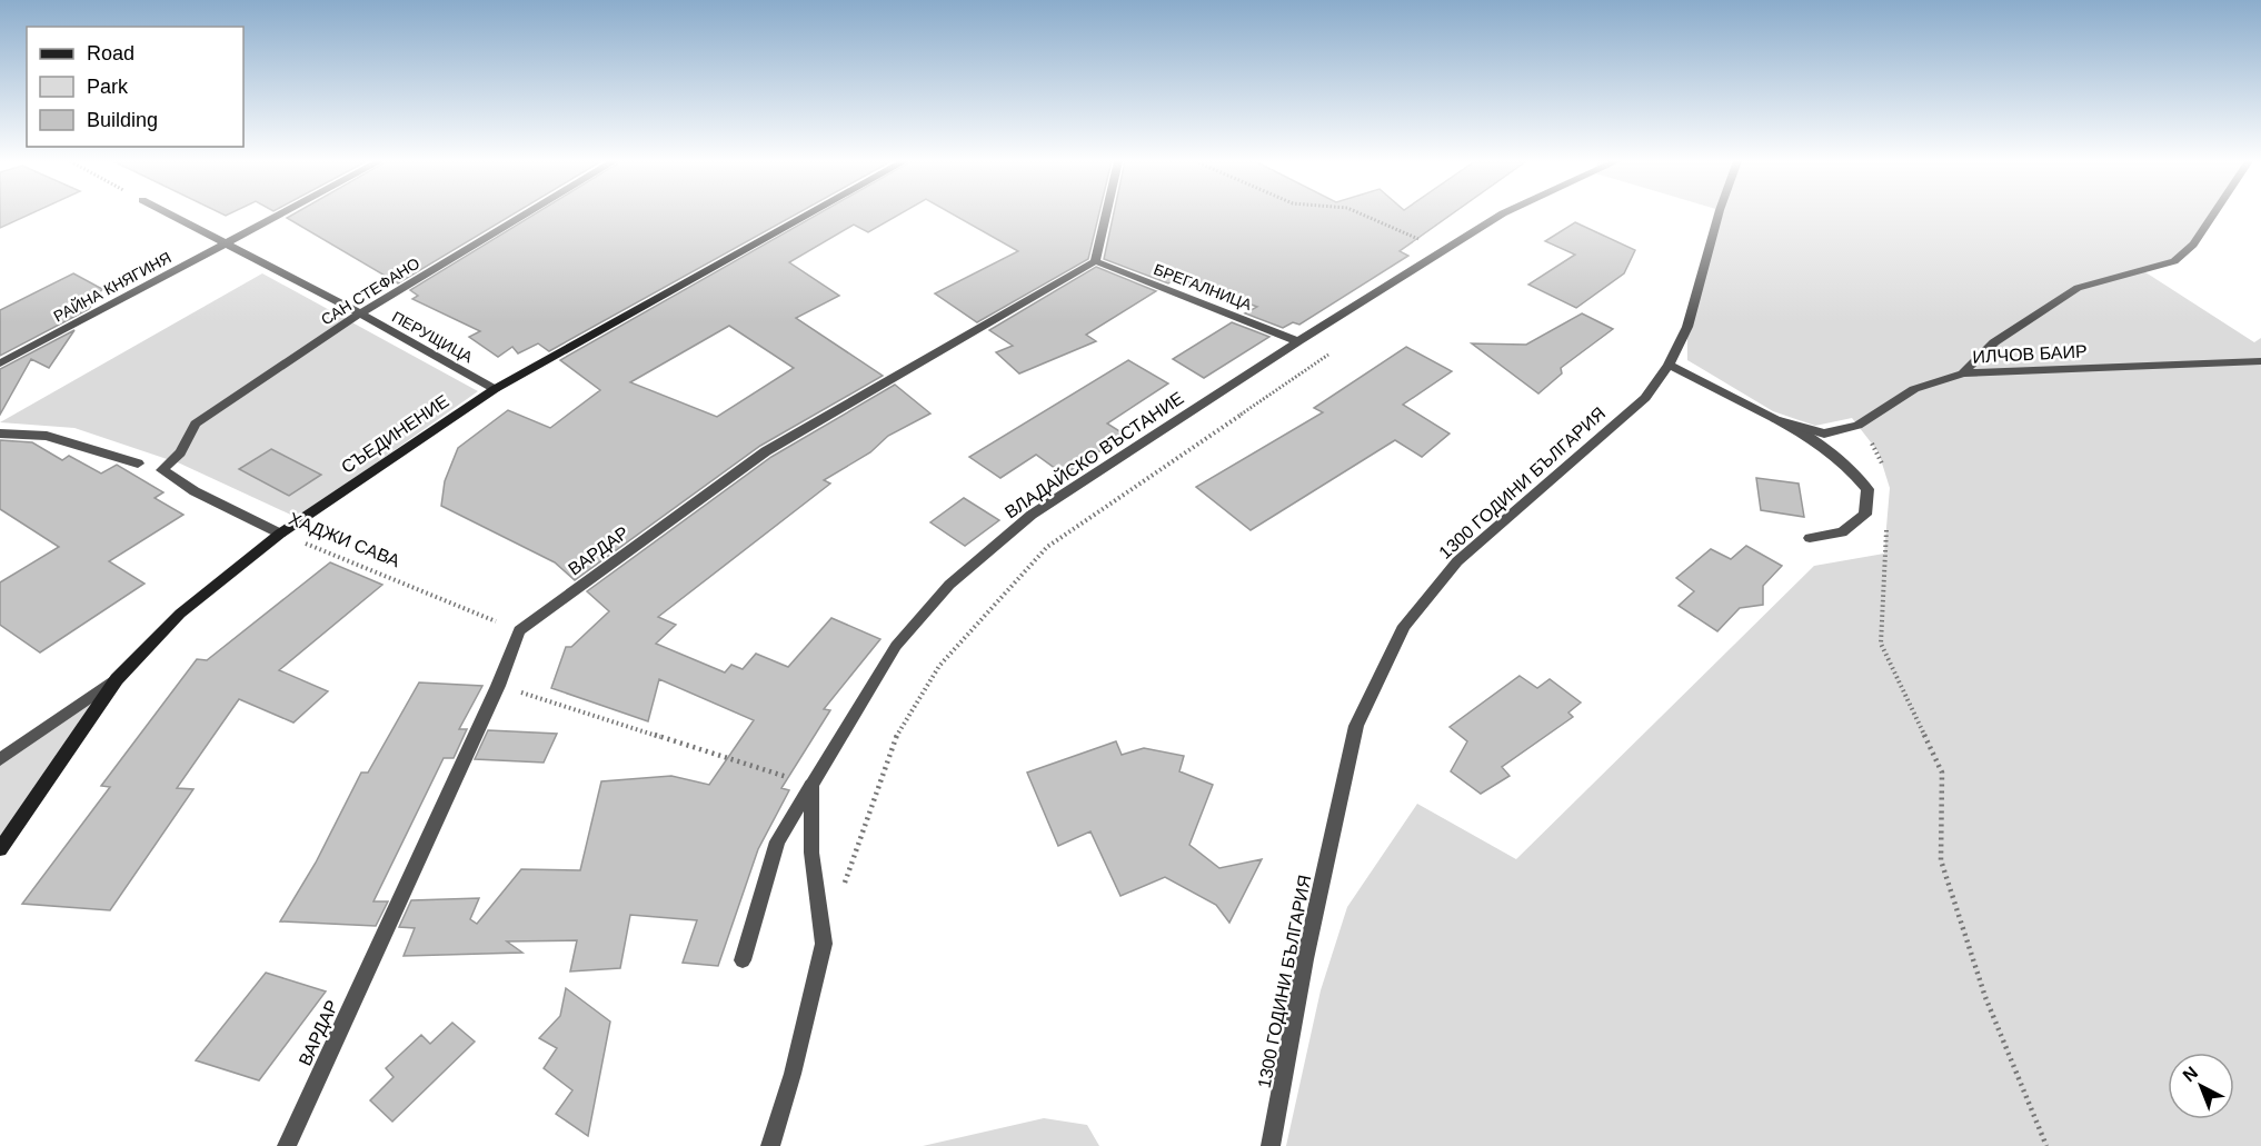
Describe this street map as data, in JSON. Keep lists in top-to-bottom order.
{
  "streets": {
    "street": [
      "РАЙНА КНЯГИНЯ",
      "БРЕГАЛНИЦА",
      "САН СТЕФАНО",
      "ПЕРУЩИЦА",
      "ИЛЧОВ БАИР",
      "СЪЕДИНЕНИЕ",
      "ВЛАДАЙСКО ВЪСТАНИЕ",
      "1300 ГОДИНИ БЪЛГАРИЯ",
      "ХАДЖИ САВА",
      "ВАРДАР"
    ]
  },
  "crossings": [
    ["РАЙНА КНЯГИНЯ", "ПЕРУЩИЦА"],
    ["БРЕГАЛНИЦА", "ВЛАДАЙСКО ВЪСТАНИЕ"],
    ["БРЕГАЛНИЦА", "ВАРДАР"],
    ["САН СТЕФАНО", "ПЕРУЩИЦА"],
    ["САН СТЕФАНО", "ХАДЖИ САВА"],
    ["ПЕРУЩИЦА", "СЪЕДИНЕНИЕ"],
    ["ИЛЧОВ БАИР", "1300 ГОДИНИ БЪЛГАРИЯ"],
    ["СЪЕДИНЕНИЕ", "ХАДЖИ САВА"],
    ["ХАДЖИ САВА", "ВАРДАР"]
  ],
  "legend": ["Road", "Park", "Building"],
  "north": "top left"
}
